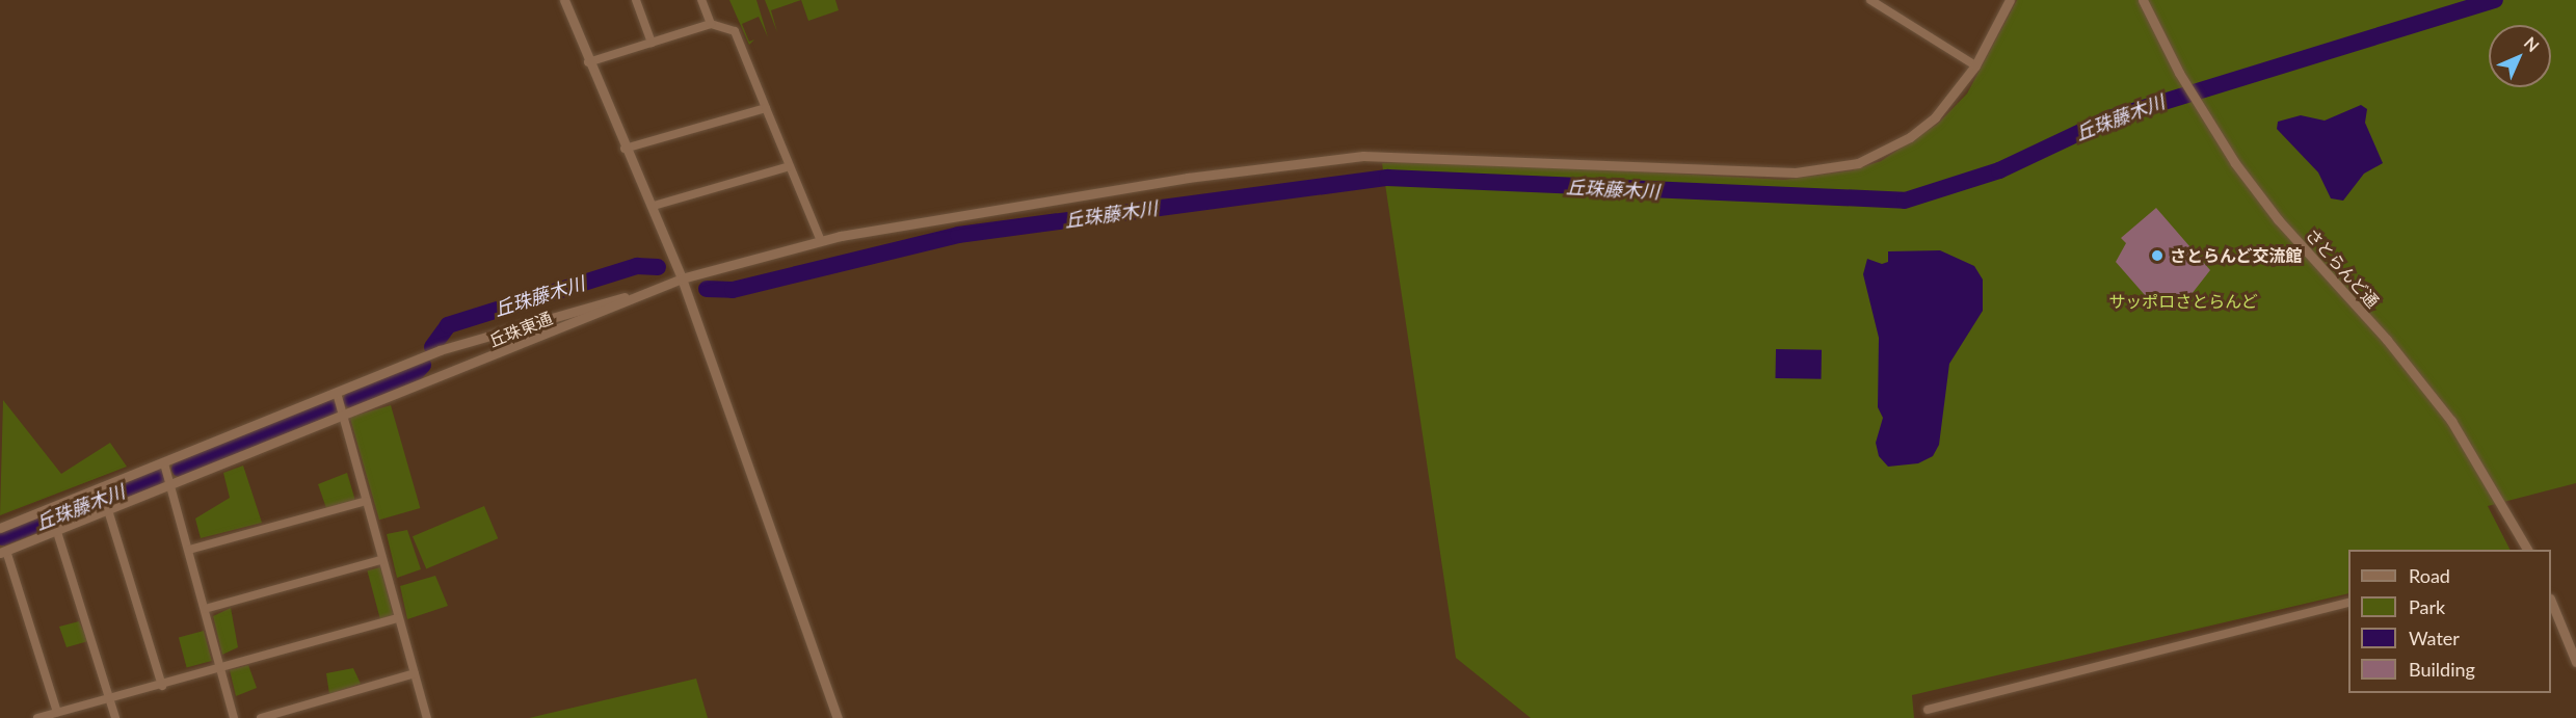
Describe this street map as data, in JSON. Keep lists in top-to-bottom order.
{
  "streets": {
    "street": ["さとらんど通", "丘珠東通"]
  },
  "water": ["丘珠藤木川"],
  "parks": ["サッポロさとらんど"],
  "places": ["さとらんど交流館"],
  "legend": [
    "Road",
    "Park",
    "Water",
    "Building"
  ],
  "north": "top right"
}
